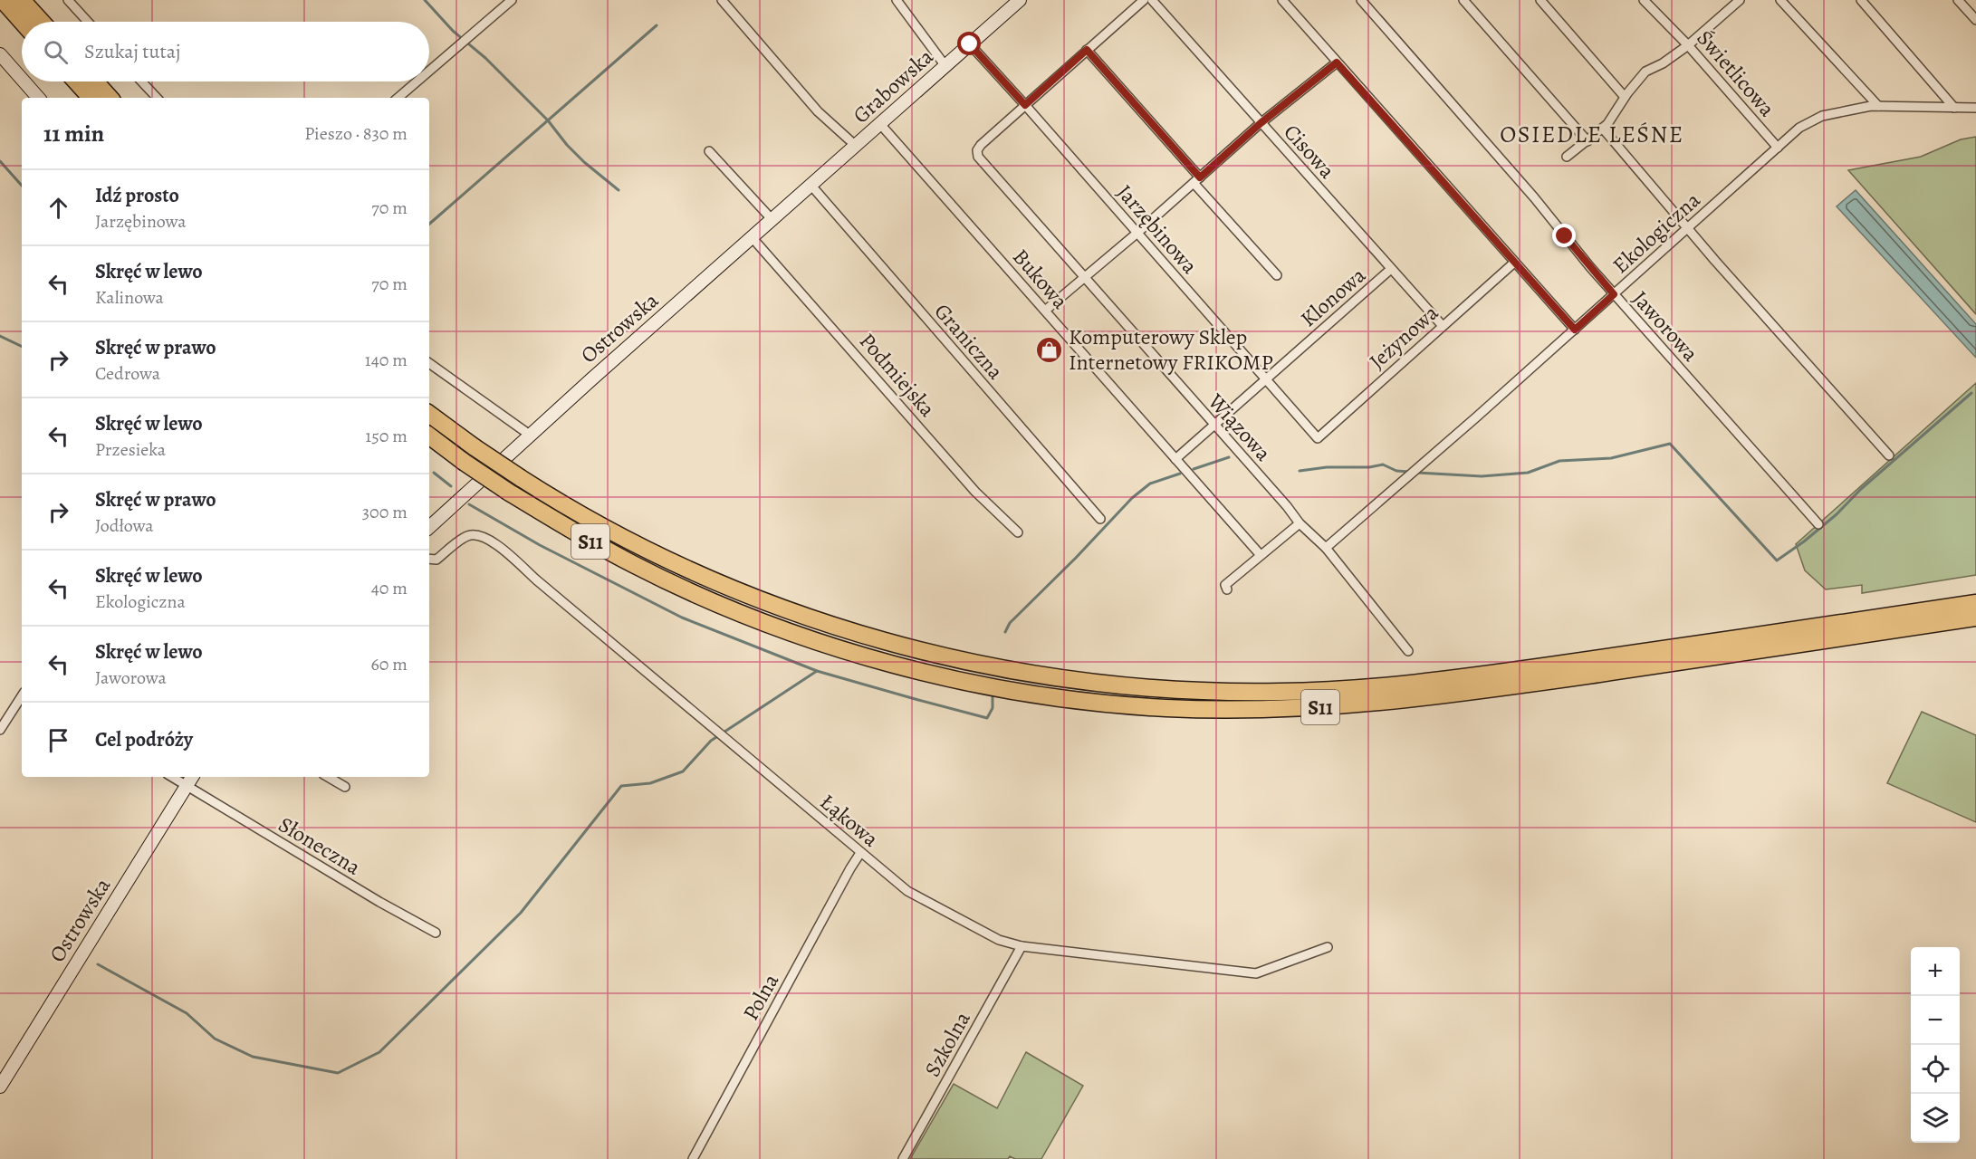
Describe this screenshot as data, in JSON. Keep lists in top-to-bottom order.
{
  "streets": {
    "highway": ["S11"],
    "street": [
      "Świetlicowa",
      "Grabowska",
      "Cisowa",
      "Jarzębinowa",
      "Ekologiczna",
      "Bukowa",
      "Klonowa",
      "Jaworowa",
      "Ostrowska",
      "Jeżynowa",
      "Graniczna",
      "Podmiejska",
      "Wiązowa",
      "Łąkowa",
      "Słoneczna",
      "Polna",
      "Szkolna"
    ]
  },
  "crossings": [
    ["Świetlicowa", "Ekologiczna"],
    ["Grabowska", "Jarzębinowa"],
    ["Grabowska", "Bukowa"],
    ["Grabowska", "Ostrowska"],
    ["Cisowa", "Klonowa"],
    ["Cisowa", "Jeżynowa"],
    ["Jarzębinowa", "Klonowa"],
    ["Jarzębinowa", "Jeżynowa"],
    ["Jarzębinowa", "Wiązowa"],
    ["Ekologiczna", "Jaworowa"],
    ["Ekologiczna", "Wiązowa"],
    ["Bukowa", "Klonowa"],
    ["Klonowa", "Wiązowa"],
    ["Ostrowska", "Graniczna"],
    ["Ostrowska", "Podmiejska"],
    ["Ostrowska", "Słoneczna"],
    ["Łąkowa", "Polna"],
    ["Łąkowa", "Szkolna"]
  ],
  "districts": ["OSIEDLE LEŚNE"],
  "places": {
    "shop": ["Komputerowy Sklep Internetowy FRIKOMP"]
  },
  "page": {
    "search": "Szukaj tutaj",
    "heading": ["11 min", "Pieszo · 830 m"],
    "list": [
      ["Idź prosto", "Jarzębinowa", "70 m"],
      ["Skręć w lewo", "Kalinowa", "70 m"],
      ["Skręć w prawo", "Cedrowa", "140 m"],
      ["Skręć w lewo", "Przesieka", "150 m"],
      ["Skręć w prawo", "Jodłowa", "300 m"],
      ["Skręć w lewo", "Ekologiczna", "40 m"],
      ["Skręć w lewo", "Jaworowa", "60 m"],
      "Cel podróży"
    ],
    "map_buttons": ["+", "−"]
  }
}
